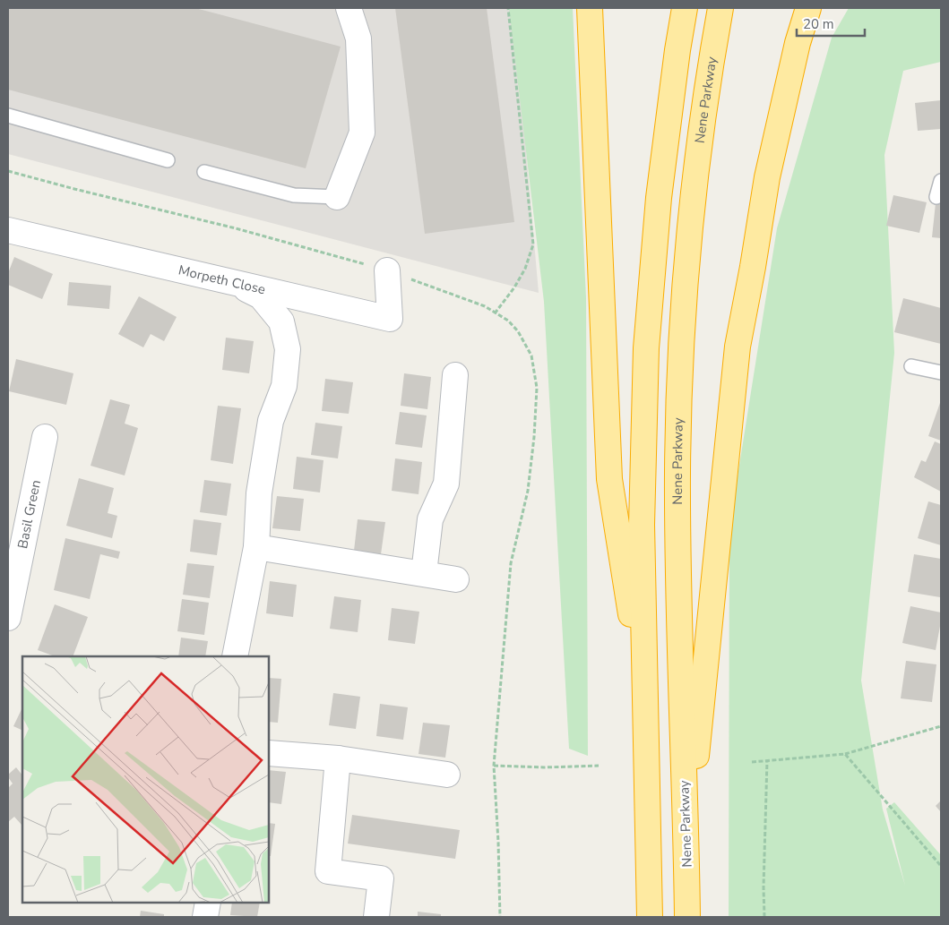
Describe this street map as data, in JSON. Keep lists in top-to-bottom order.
{
  "streets": {
    "highway": ["Nene Parkway"],
    "street": ["Morpeth Close", "Basil Green"]
  },
  "scale_bar": "20 m"
}
